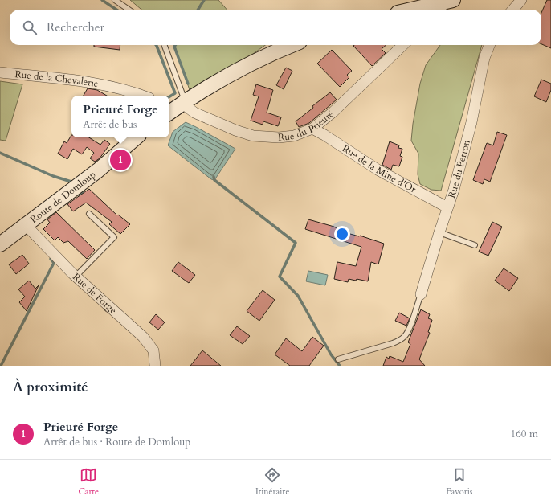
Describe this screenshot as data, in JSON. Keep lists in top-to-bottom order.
{
  "streets": {
    "street": [
      "Rue de la Chevalerie",
      "Rue du Prieuré",
      "Rue de la Mine d'Or",
      "Rue du Perron",
      "Route de Domloup",
      "Rue de Forge"
    ]
  },
  "crossings": [
    ["Rue du Prieuré", "Rue de la Mine d'Or"],
    ["Rue de la Mine d'Or", "Rue du Perron"],
    ["Route de Domloup", "Rue de Forge"]
  ],
  "page": {
    "search": "Rechercher",
    "popup": ["Prieuré Forge", "Arrêt de bus"],
    "pins": "1",
    "heading": "À proximité",
    "list": [
      {
        "mark": "1",
        "name": "Prieuré Forge",
        "note": "Arrêt de bus · Route de Domloup",
        "value": "160 m"
      }
    ],
    "nav": ["Carte", "Itinéraire", "Favoris"]
  }
}
